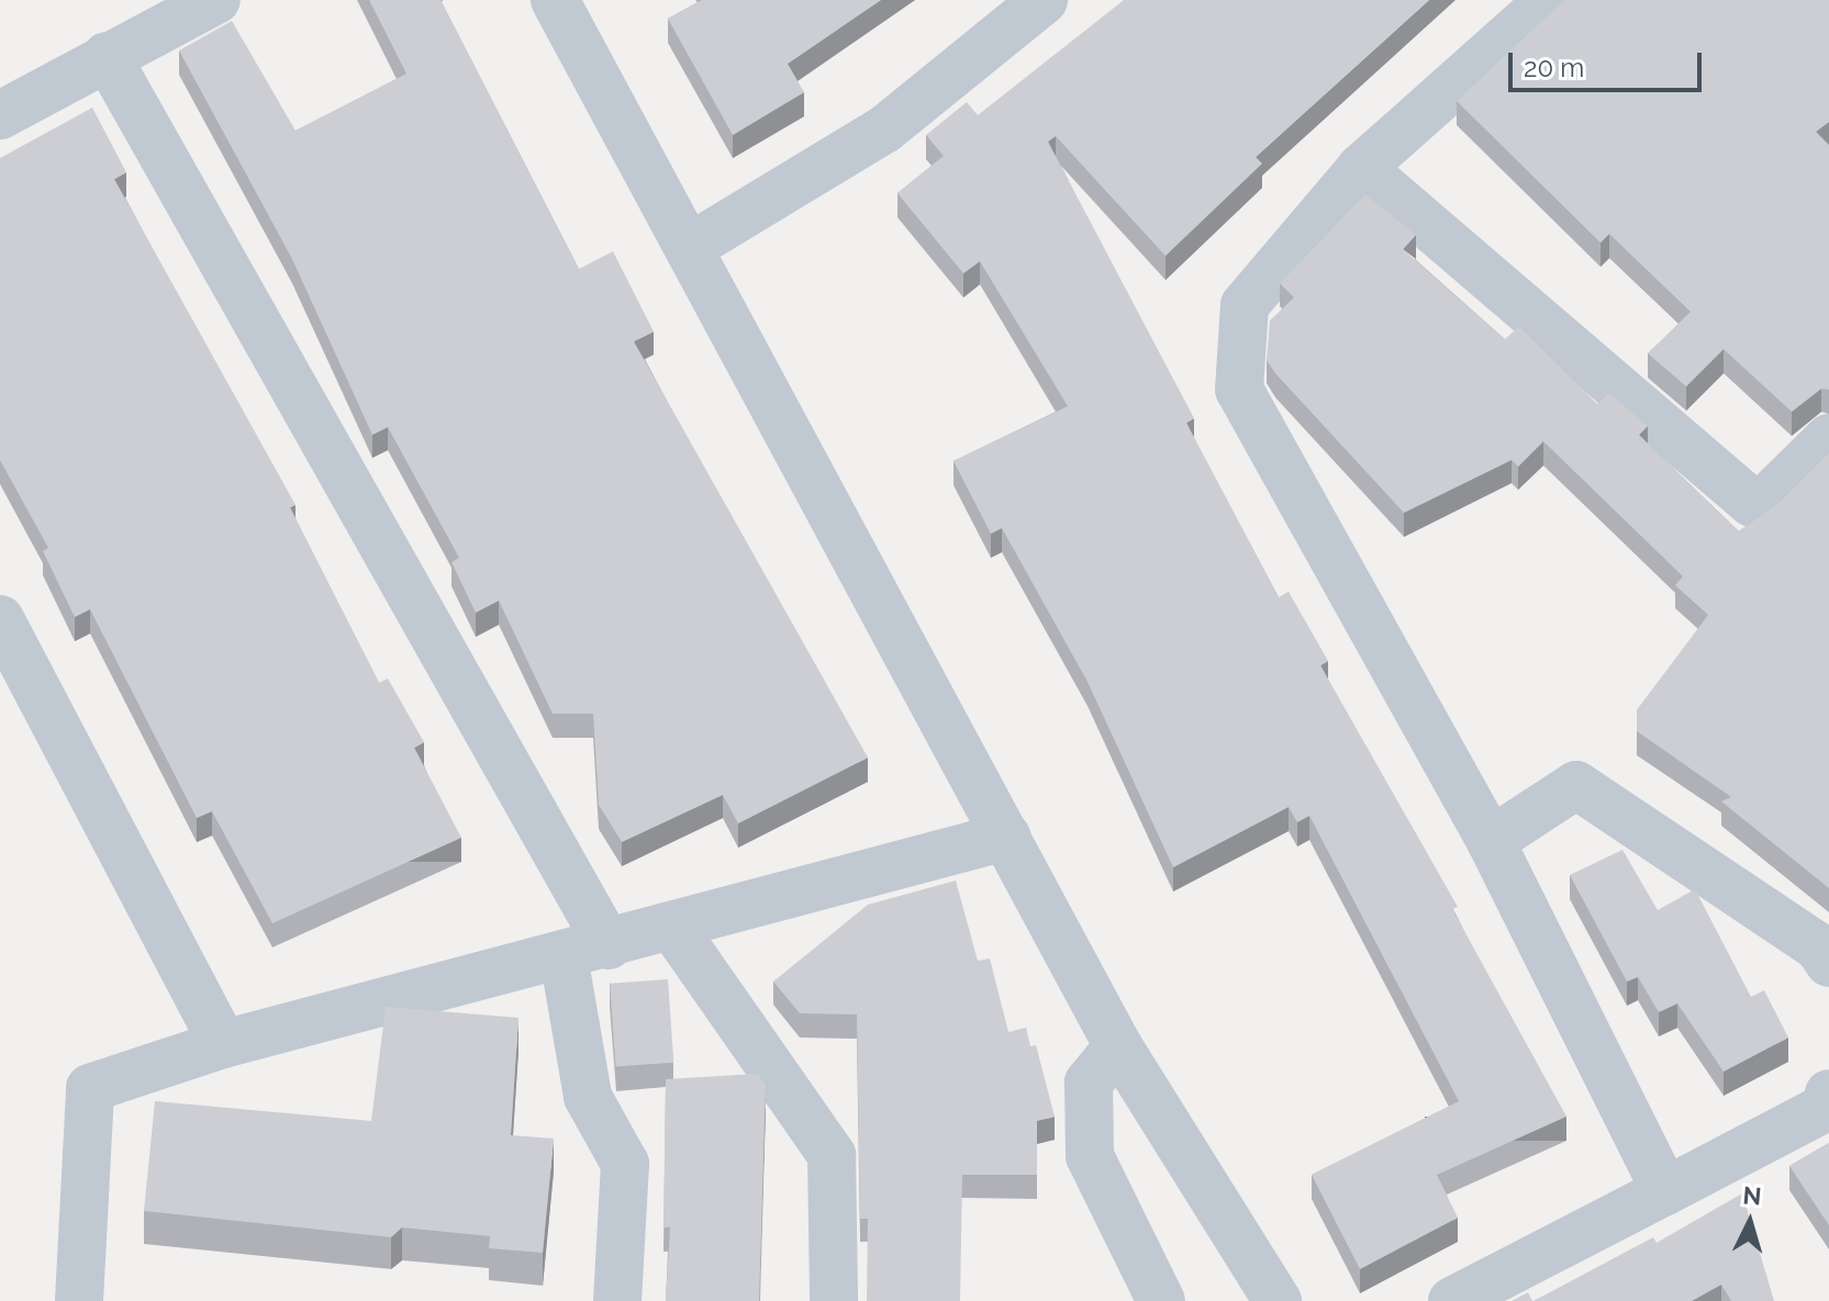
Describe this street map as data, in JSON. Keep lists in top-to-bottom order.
{
  "scale_bar": "20 m",
  "north": "top"
}
